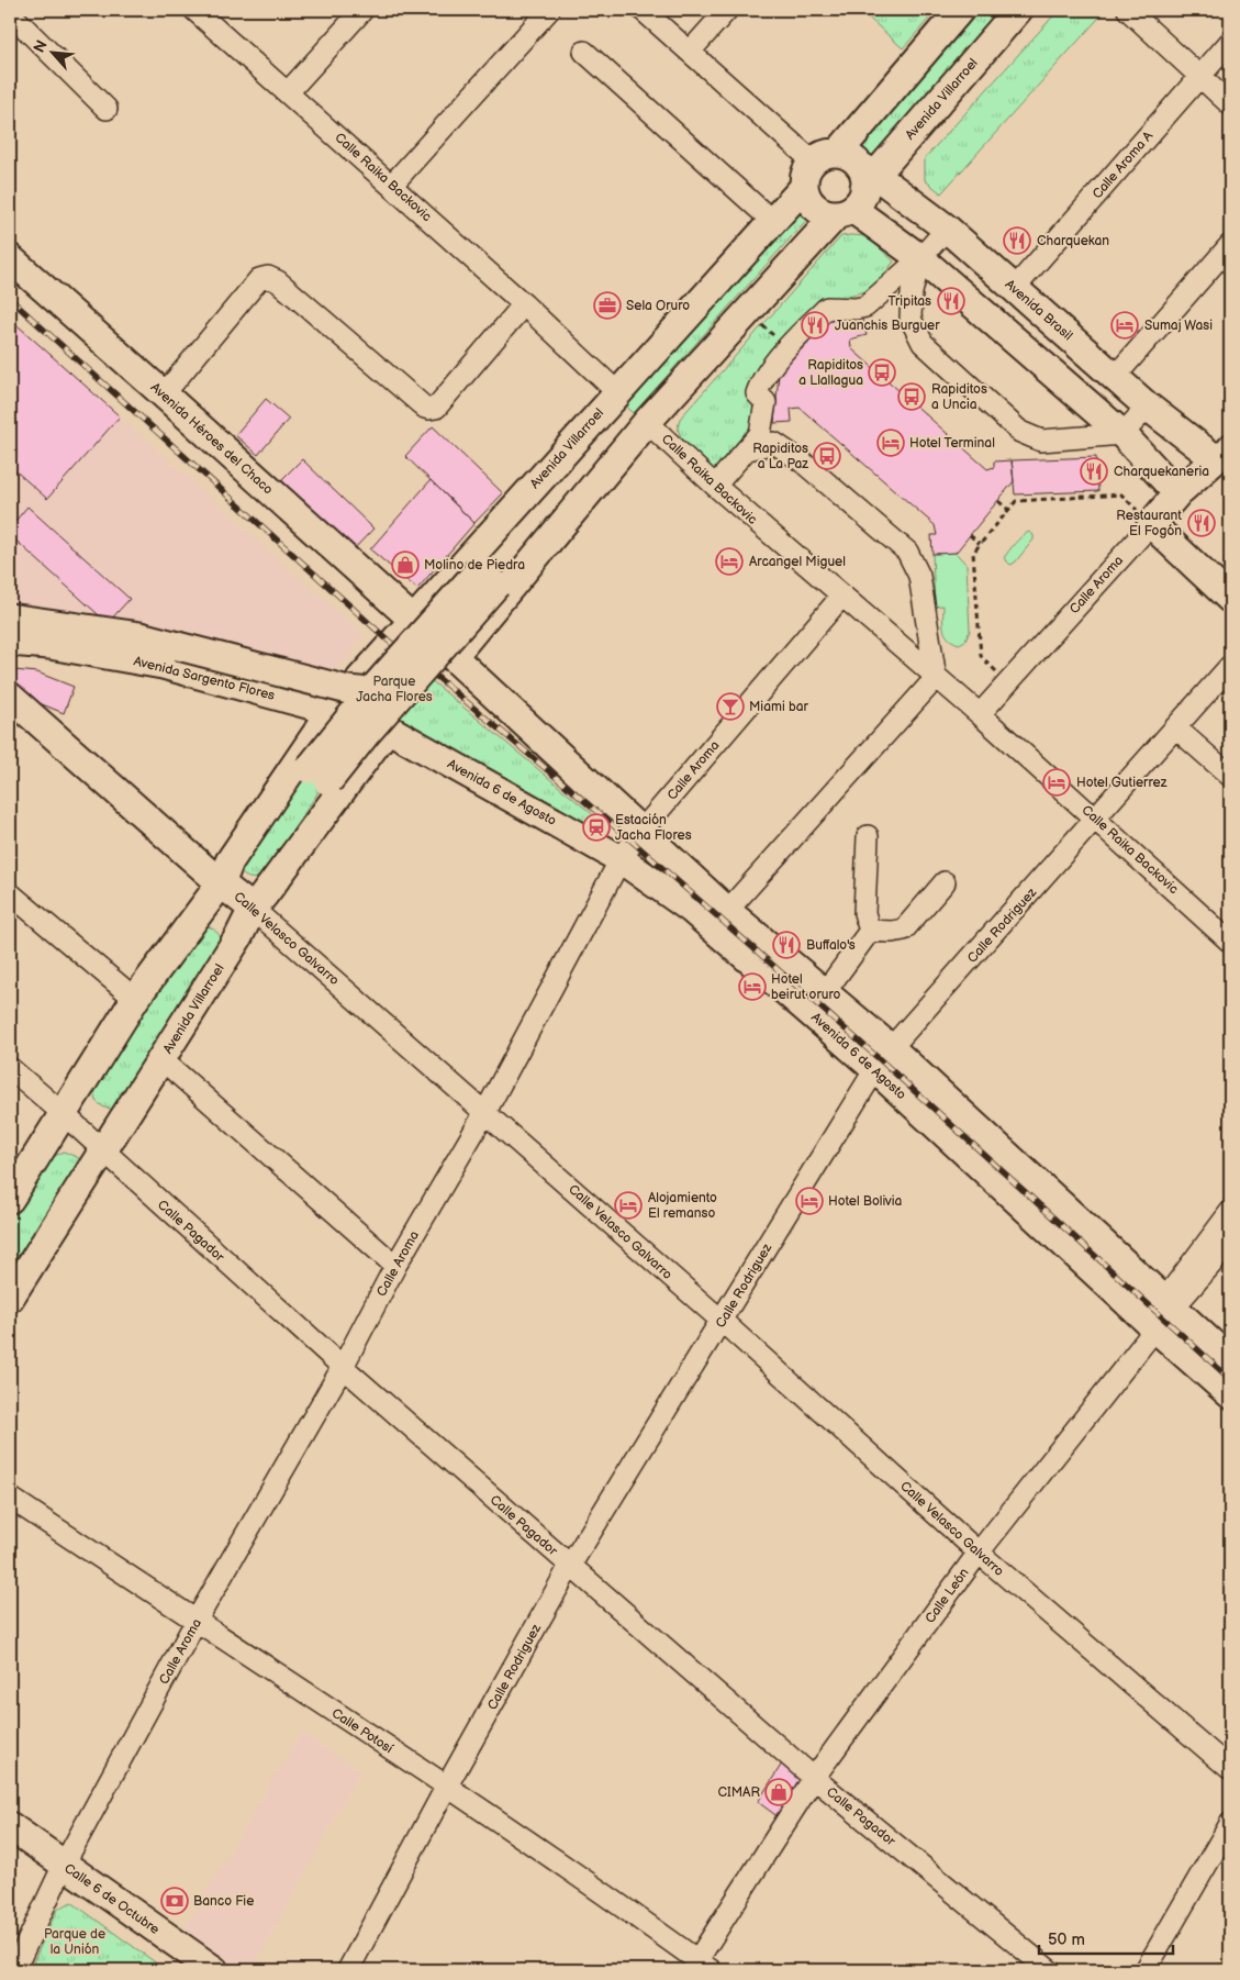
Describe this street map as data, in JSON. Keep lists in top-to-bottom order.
{
  "streets": {
    "main road": [
      "Avenida Villarroel",
      "Calle Raika Backovic",
      "Avenida Brasil",
      "Avenida Héroes del Chaco",
      "Calle Aroma",
      "Avenida Sargento Flores",
      "Avenida 6 de Agosto",
      "Calle Velasco Galvarro",
      "Calle 6 de Octubre"
    ],
    "street": [
      "Calle Aroma A",
      "Calle Rodriguez",
      "Calle Pagador",
      "Calle León",
      "Calle Potosí"
    ]
  },
  "crossings": [
    ["Avenida Villarroel", "Calle Raika Backovic"],
    ["Avenida Villarroel", "Avenida Brasil"],
    ["Avenida Villarroel", "Avenida Héroes del Chaco"],
    ["Avenida Villarroel", "Avenida 6 de Agosto"],
    ["Avenida Villarroel", "Calle Velasco Galvarro"],
    ["Avenida Villarroel", "Calle Pagador"],
    ["Calle Aroma A", "Avenida Brasil"],
    ["Calle Raika Backovic", "Calle Aroma"],
    ["Calle Raika Backovic", "Calle Rodriguez"],
    ["Avenida Brasil", "Calle Aroma"],
    ["Avenida Héroes del Chaco", "Avenida 6 de Agosto"],
    ["Calle Aroma", "Avenida 6 de Agosto"],
    ["Calle Aroma", "Calle Velasco Galvarro"],
    ["Calle Aroma", "Calle Pagador"],
    ["Calle Aroma", "Calle Potosí"],
    ["Calle Aroma", "Calle 6 de Octubre"],
    ["Avenida Sargento Flores", "Avenida 6 de Agosto"],
    ["Avenida 6 de Agosto", "Calle Rodriguez"],
    ["Avenida 6 de Agosto", "Calle León"],
    ["Calle Rodriguez", "Calle Velasco Galvarro"],
    ["Calle Rodriguez", "Calle Pagador"],
    ["Calle Rodriguez", "Calle Potosí"],
    ["Calle Velasco Galvarro", "Calle León"],
    ["Calle Pagador", "Calle León"],
    ["Calle León", "Calle Potosí"]
  ],
  "parks": ["Parque Jacha Flores", "Parque de la Unión"],
  "places": {
    "restaurant": [
      "Charquekan",
      "Tripitas",
      "Juanchis Burguer",
      "Charquekaneria",
      "Restaurant El Fogón",
      "Buffalo's"
    ],
    "office": ["Sela Oruro"],
    "hotel": [
      "Sumaj Wasi",
      "Hotel Terminal",
      "Arcangel Miguel",
      "Hotel Gutierrez",
      "Hotel beirut oruro",
      "Hotel Bolivia",
      "Alojamiento El remanso"
    ],
    "bus stop": ["Rapiditos a Llallagua", "Rapiditos a Uncia", "Rapiditos a La Paz"],
    "shop": ["Molino de Piedra", "CIMAR"],
    "bar": ["Miami bar"],
    "station": ["Estación Jacha Flores"],
    "bank": ["Banco Fie"]
  },
  "scale_bar": "50 m",
  "north": "top left"
}
